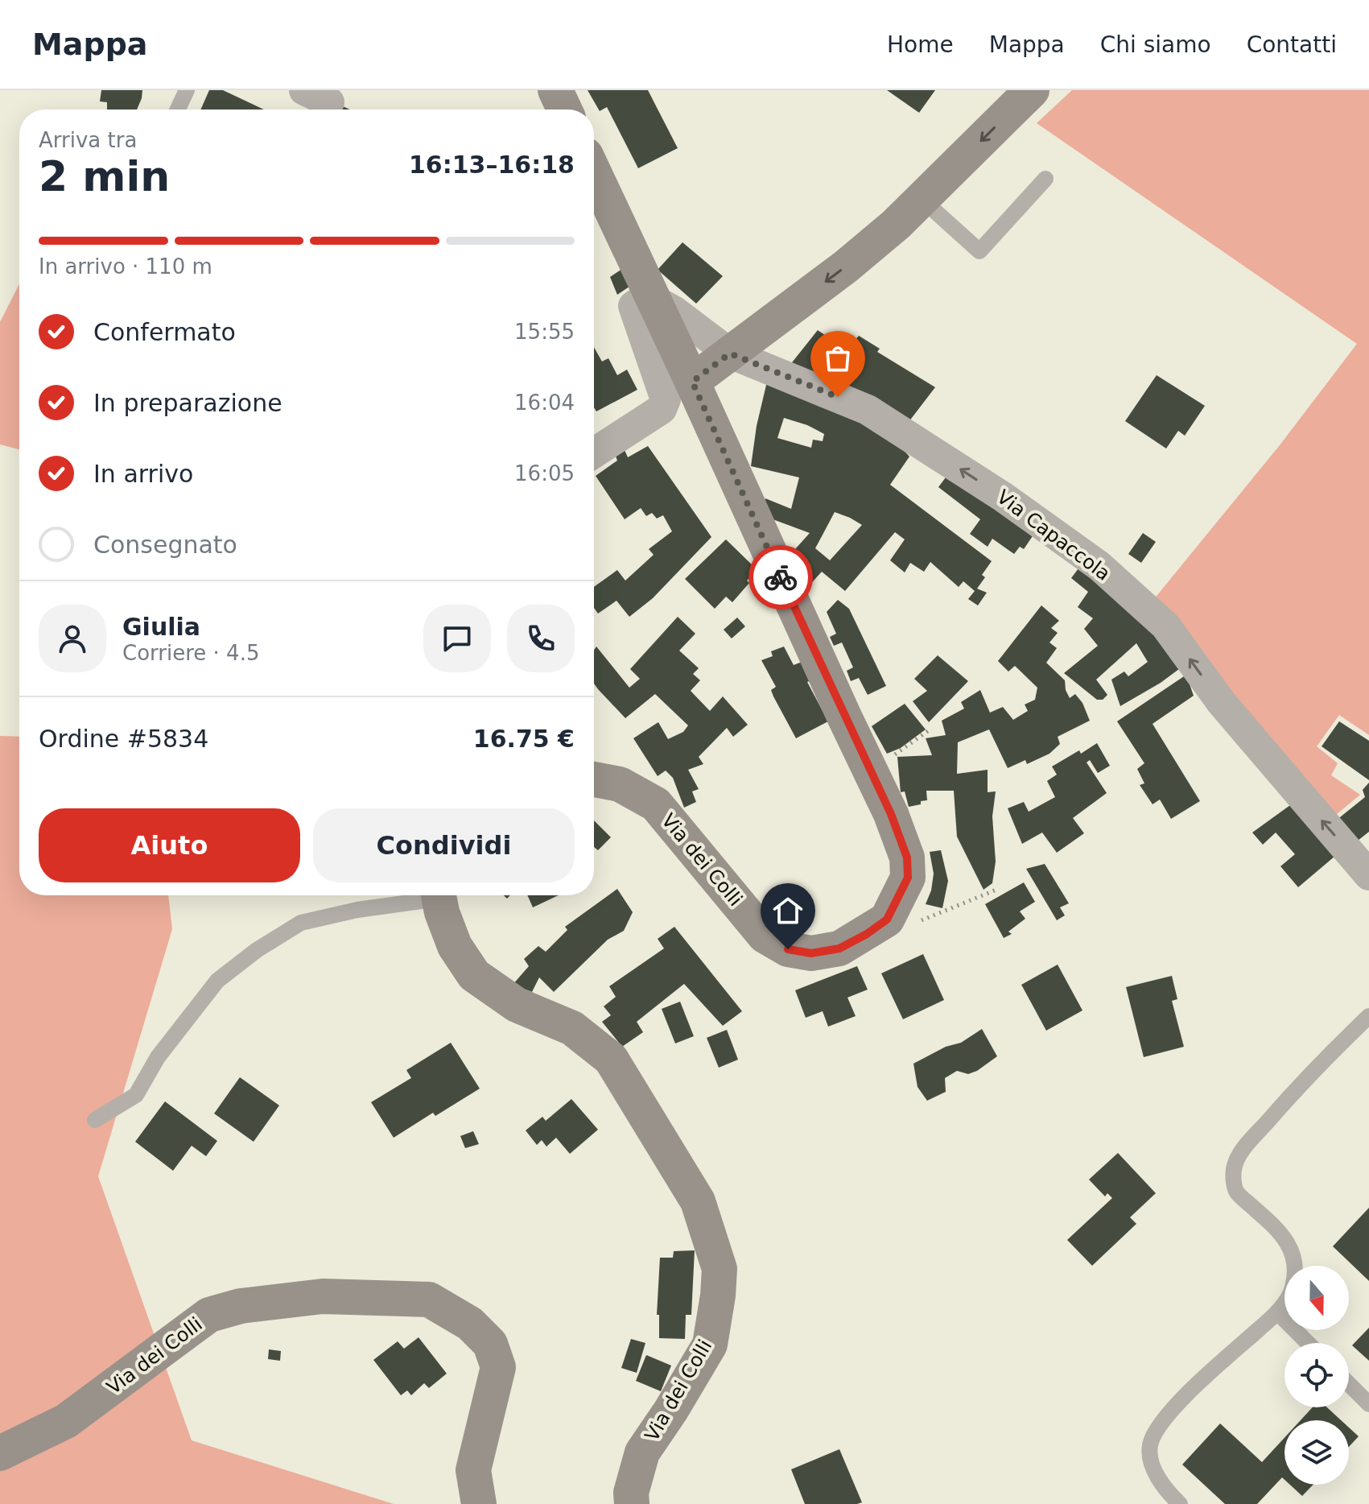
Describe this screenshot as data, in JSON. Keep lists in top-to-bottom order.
{
  "streets": {
    "street": ["Via Capaccola", "Via dei Colli"]
  },
  "one_way": ["Via Capaccola"],
  "north": "bottom",
  "page": {
    "header": "Mappa",
    "nav": [
      "Home",
      "Mappa",
      "Chi siamo",
      "Contatti"
    ],
    "heading": ["2 min", "Arriva tra", "16:13–16:18"],
    "panel": [
      "Giulia",
      "Corriere · 4.5",
      "Ordine #5834",
      "16.75 €"
    ],
    "bar": "In arrivo · 110 m",
    "list": [
      ["Confermato", "15:55"],
      ["In preparazione", "16:04"],
      ["In arrivo", "16:05"],
      "Consegnato"
    ],
    "buttons": ["Aiuto", "Condividi"]
  }
}
